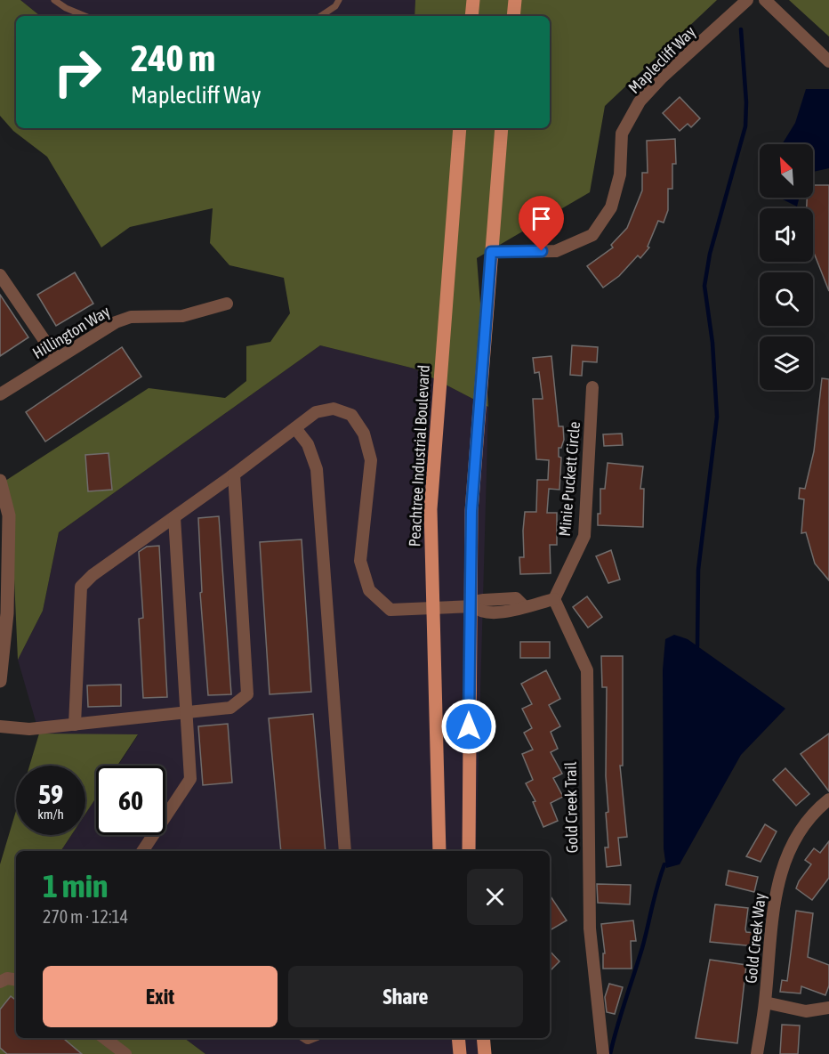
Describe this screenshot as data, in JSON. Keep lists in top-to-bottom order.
{
  "streets": {
    "main road": ["Peachtree Industrial Boulevard"],
    "street": [
      "Maplecliff Way",
      "Hillington Way",
      "Minie Puckett Circle",
      "Gold Creek Trail",
      "Gold Creek Way"
    ]
  },
  "crossings": [
    ["Minie Puckett Circle", "Gold Creek Trail"]
  ],
  "north": "top left",
  "page": {
    "turn": ["240 m", "Maplecliff Way"],
    "speed": "59 km/h",
    "limit": "60",
    "heading": ["1 min", "270 m · 12:14"],
    "buttons": ["Exit", "Share"]
  }
}
